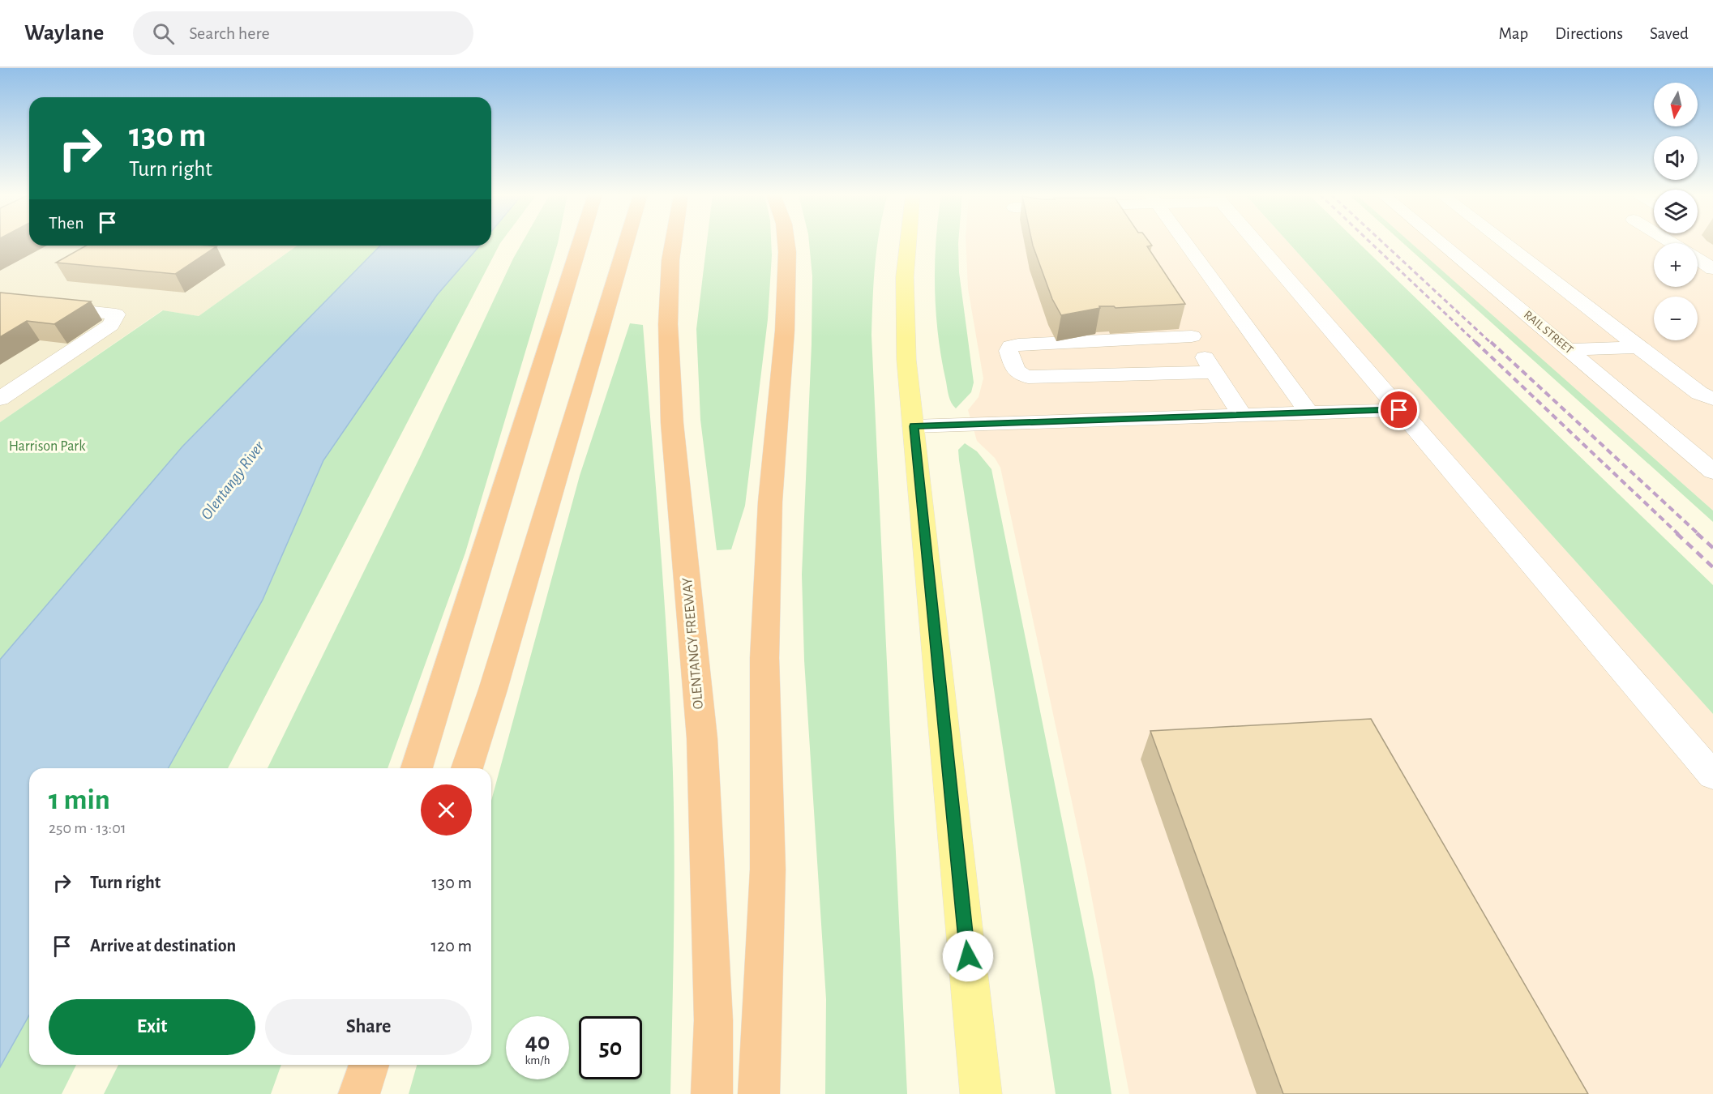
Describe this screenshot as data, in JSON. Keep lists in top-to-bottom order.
{
  "streets": {
    "highway": ["OLENTANGY FREEWAY"],
    "street": ["RAIL STREET"]
  },
  "water": ["Olentangy River"],
  "parks": ["Harrison Park"],
  "north": "bottom",
  "page": {
    "header": "Waylane",
    "search": "Search here",
    "nav": ["Map", "Directions", "Saved"],
    "map_buttons": ["+", "−"],
    "turn": ["130 m", "Turn right"],
    "then": "Then",
    "heading": ["1 min", "250 m · 13:01"],
    "list": [
      {
        "name": "Turn right",
        "value": "130 m"
      },
      {
        "name": "Arrive at destination",
        "value": "120 m"
      }
    ],
    "buttons": ["Exit", "Share"],
    "speed": "40 km/h",
    "limit": "50"
  }
}
